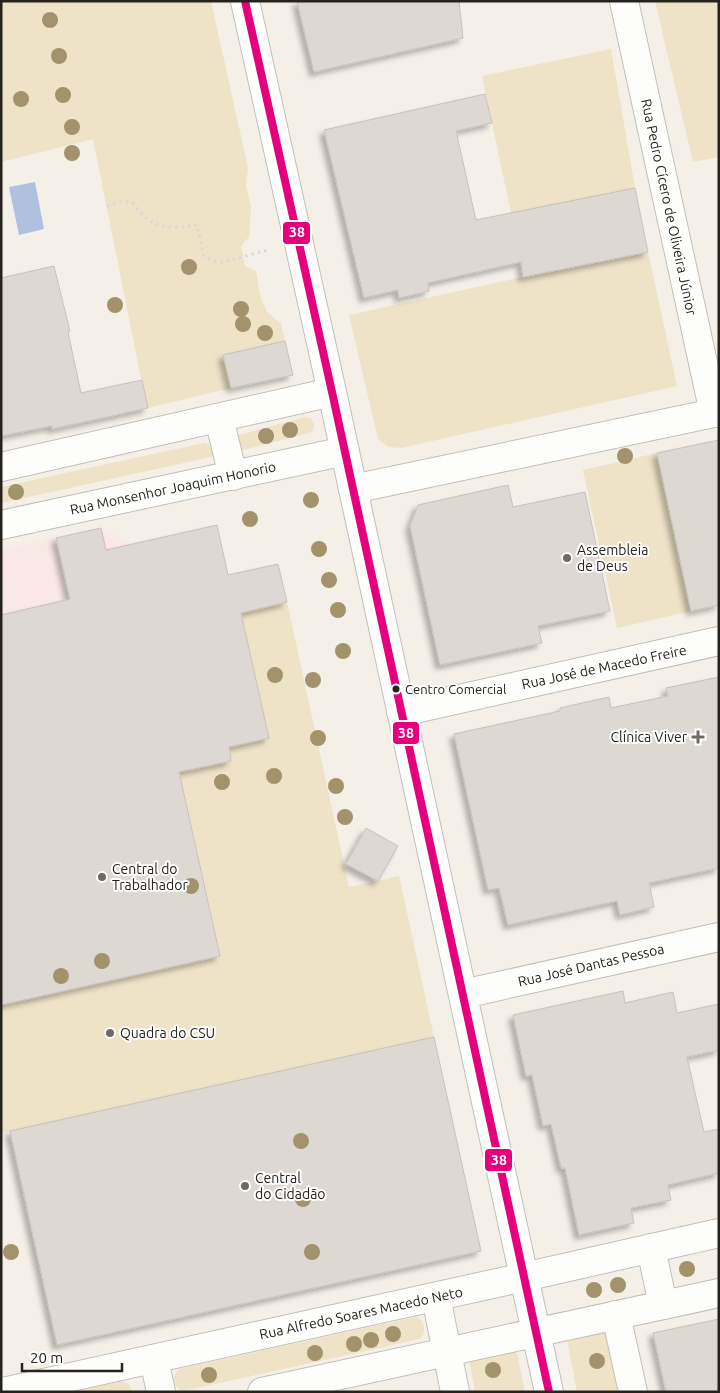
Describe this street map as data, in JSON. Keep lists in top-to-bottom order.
{
  "streets": {
    "street": [
      "Rua Pedro Cícero de Oliveira Júnior",
      "Rua Monsenhor Joaquim Honorio",
      "Rua José de Macedo Freire",
      "Rua José Dantas Pessoa",
      "Rua Alfredo Soares Macedo Neto"
    ]
  },
  "places": {
    "other": [
      "Assembleia de Deus",
      "Centro Comercial",
      "Central do Trabalhador",
      "Quadra do CSU",
      "Central do Cidadão"
    ],
    "health": ["Clínica Viver"]
  },
  "lines": ["transit line 38"],
  "scale_bar": "20 m"
}
